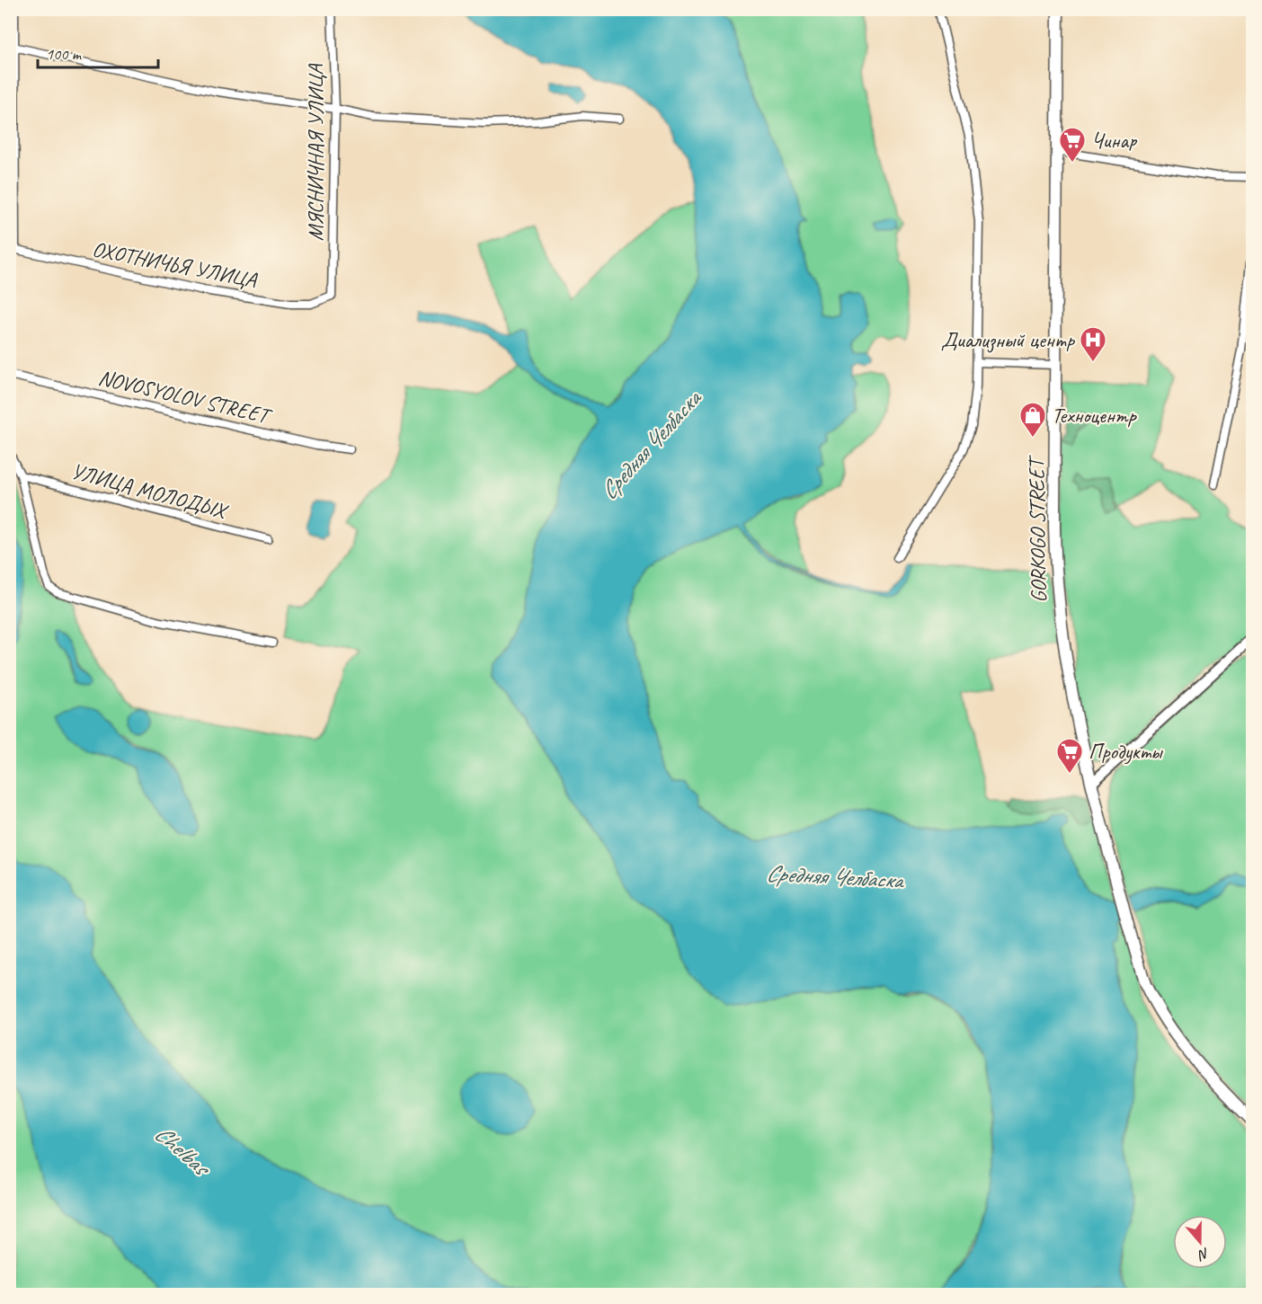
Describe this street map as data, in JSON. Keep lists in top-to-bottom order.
{
  "streets": {
    "main road": ["GORKOGO STREET"],
    "street": [
      "МЯСНИЧНАЯ УЛИЦА",
      "ОХОТНИЧЬЯ УЛИЦА",
      "NOVOSYOLOV STREET",
      "УЛИЦА МОЛОДЫХ"
    ]
  },
  "crossings": [
    ["МЯСНИЧНАЯ УЛИЦА", "ОХОТНИЧЬЯ УЛИЦА"]
  ],
  "water": ["Средняя Челбаска", "Chelbas"],
  "places": {
    "supermarket": ["Чинар", "Продукты"],
    "hospital": ["Диализный центр"],
    "shop": ["Техноцентр"]
  },
  "scale_bar": "100 m",
  "north": "bottom"
}
